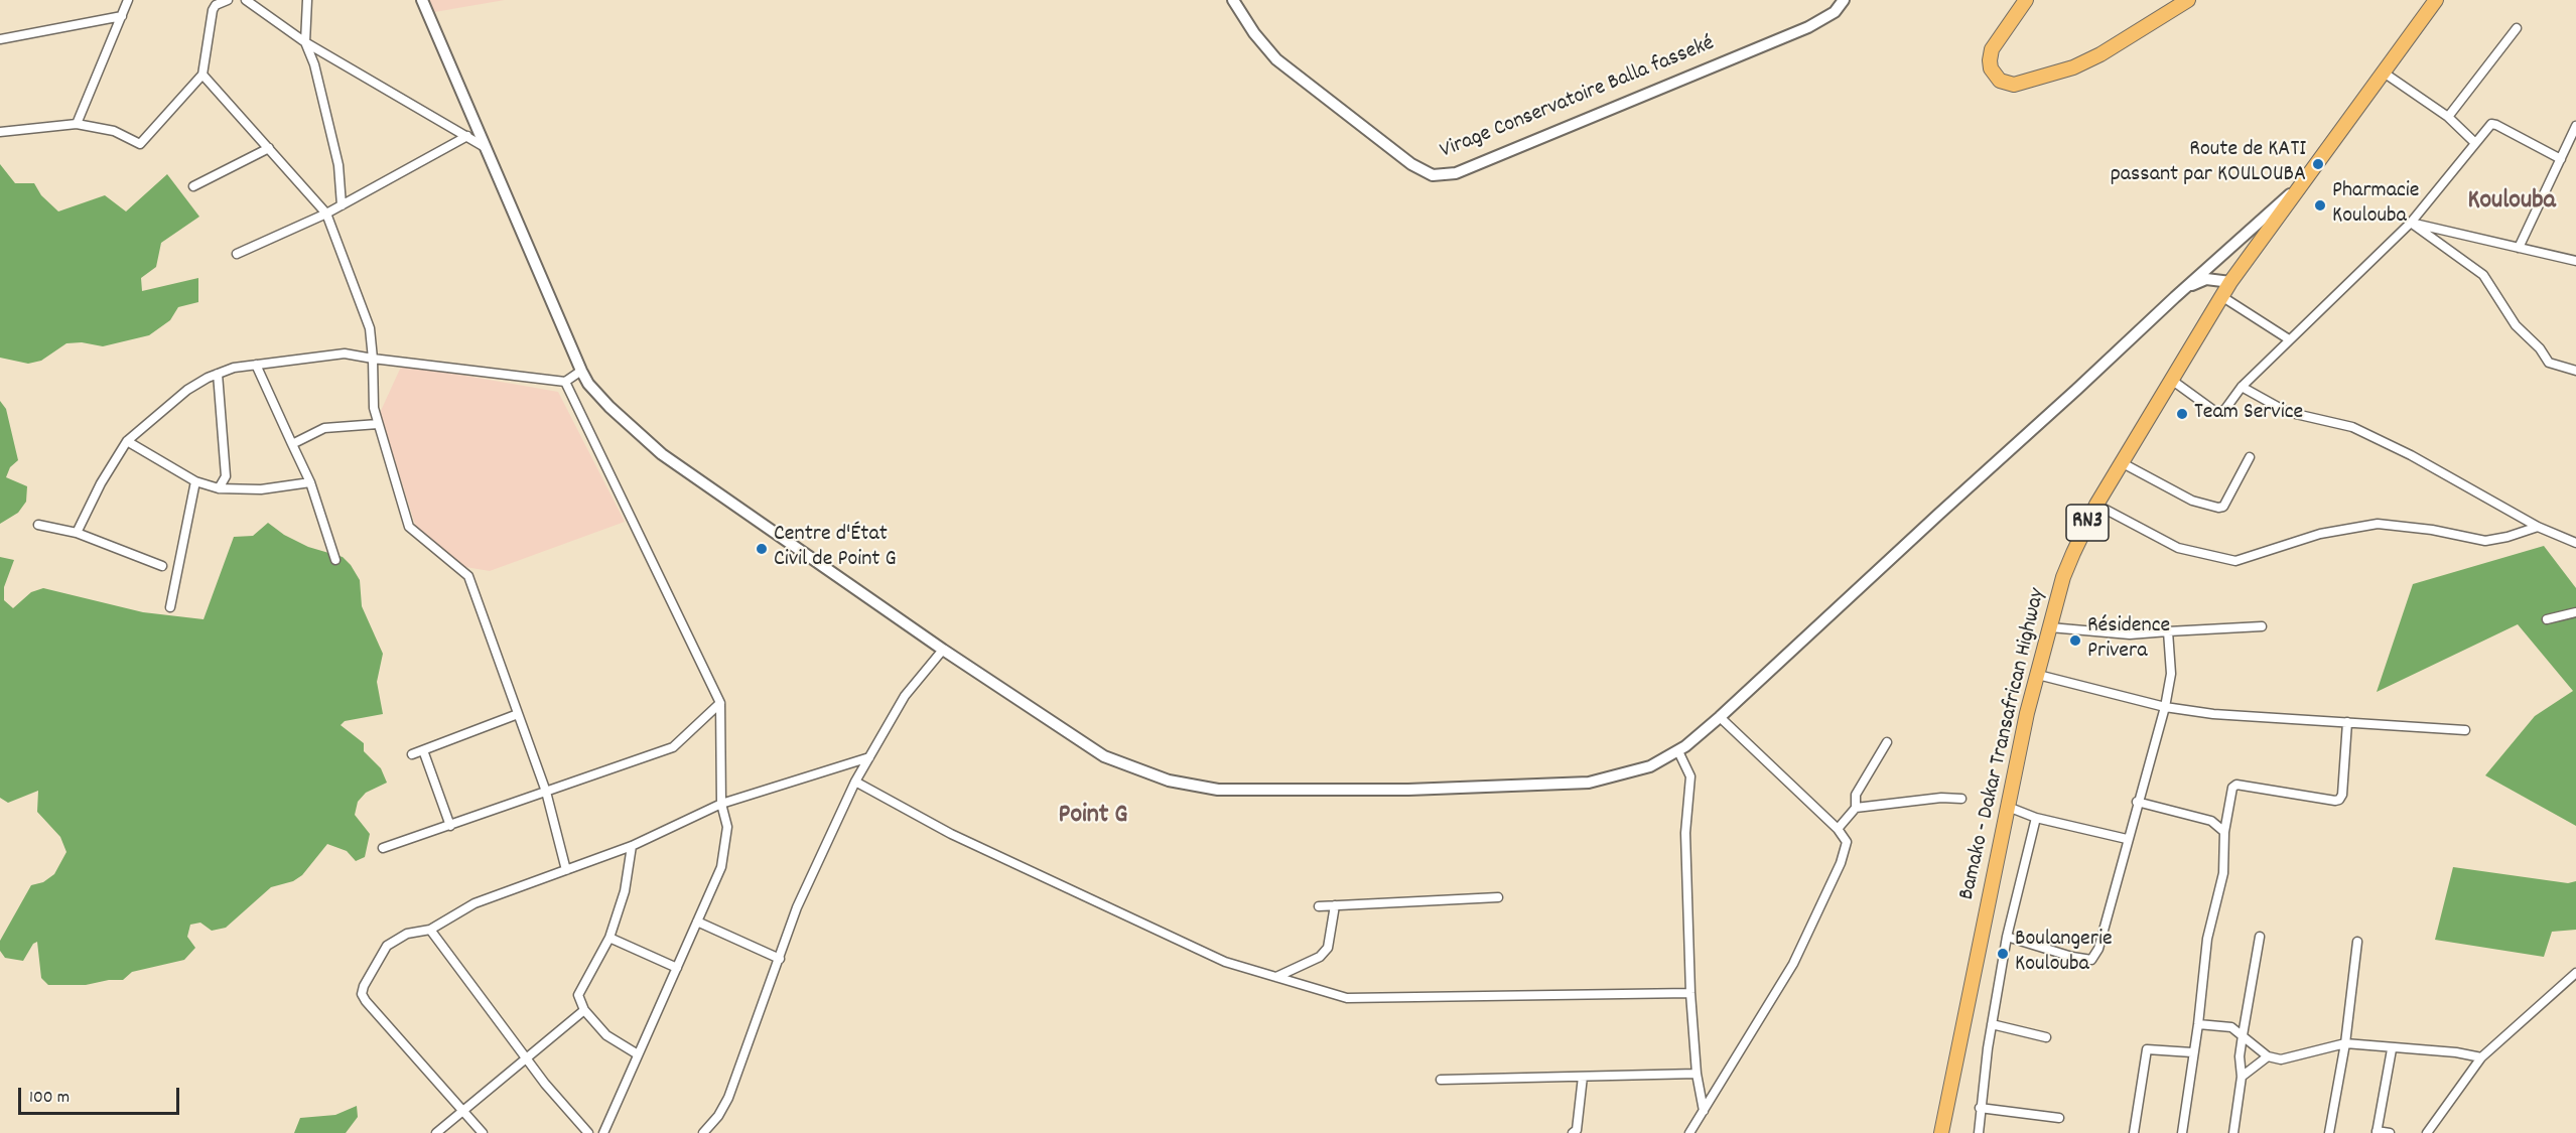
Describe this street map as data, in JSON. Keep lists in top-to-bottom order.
{
  "streets": {
    "highway": ["RN3", "Bamako - Dakar Transafrican Highway"],
    "street": ["Virage Conservatoire Balla fasseké"]
  },
  "districts": ["Koulouba", "Point G"],
  "places": [
    "Route de KATI passant par KOULOUBA",
    "Pharmacie Koulouba",
    "Team Service",
    "Centre d'État Civil de Point G",
    "Résidence Privera",
    "Boulangerie Koulouba"
  ],
  "scale_bar": "100 m"
}
